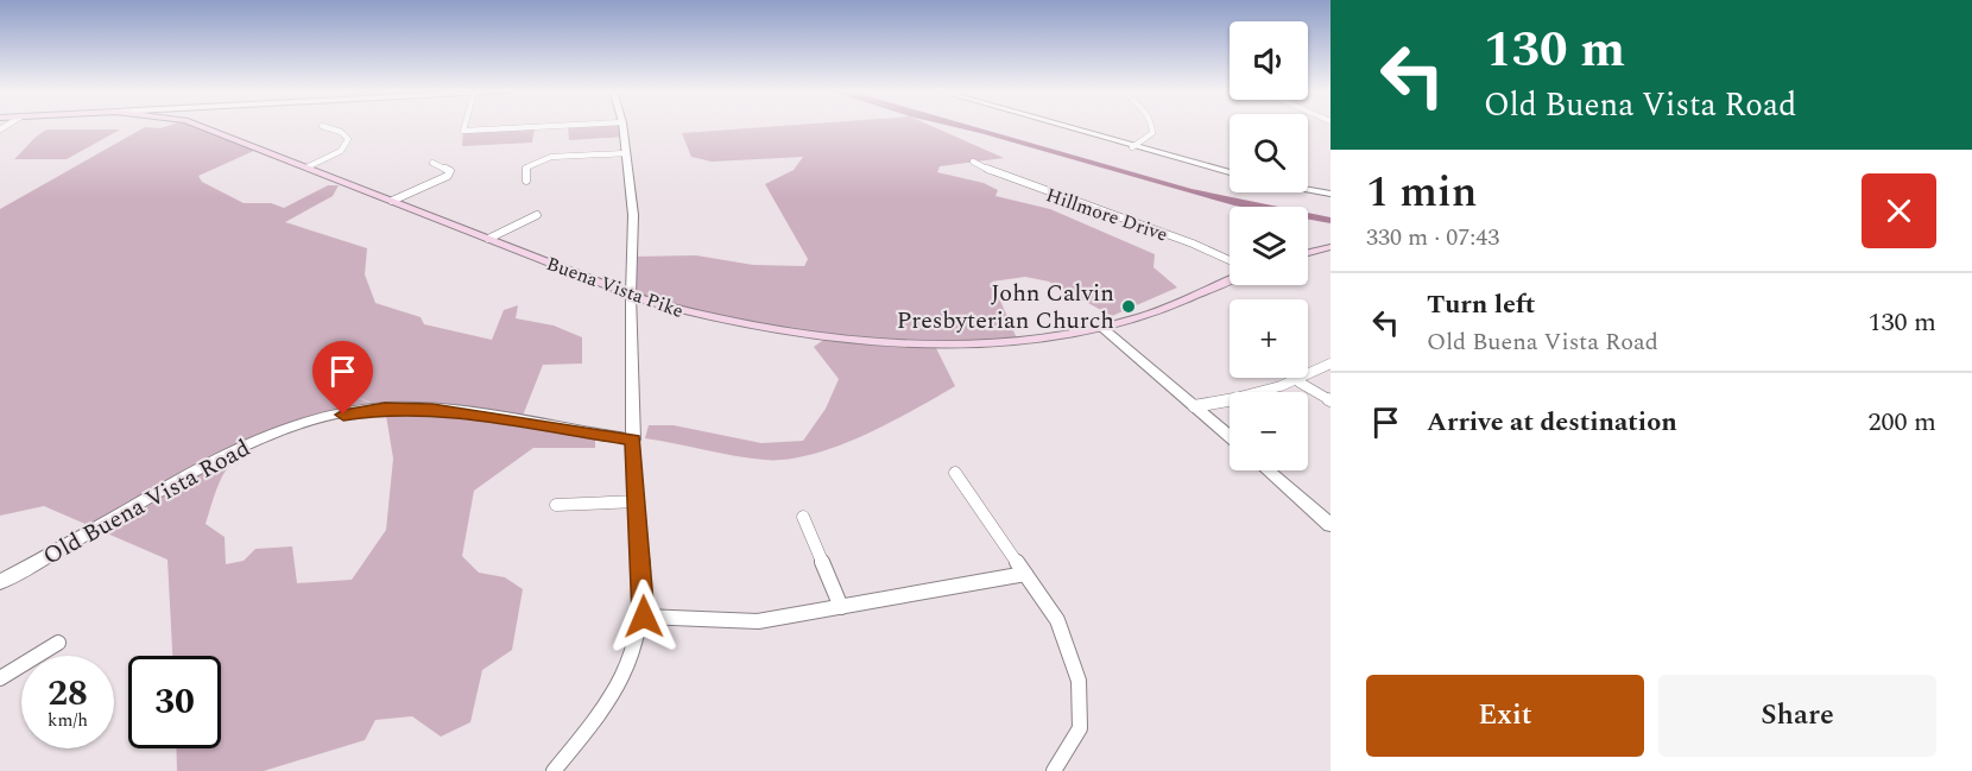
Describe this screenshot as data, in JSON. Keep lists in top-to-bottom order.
{
  "streets": {
    "main road": ["Buena Vista Pike"],
    "street": ["Hillmore Drive", "Old Buena Vista Road"]
  },
  "places": ["John Calvin Presbyterian Church"],
  "page": {
    "turn": ["130 m", "Old Buena Vista Road"],
    "map_buttons": ["+", "−"],
    "heading": ["1 min", "330 m · 07:43"],
    "list": [
      {
        "name": "Turn left",
        "note": "Old Buena Vista Road",
        "value": "130 m"
      },
      {
        "name": "Arrive at destination",
        "value": "200 m"
      }
    ],
    "speed": "28 km/h",
    "limit": "30",
    "buttons": ["Exit", "Share"]
  }
}
